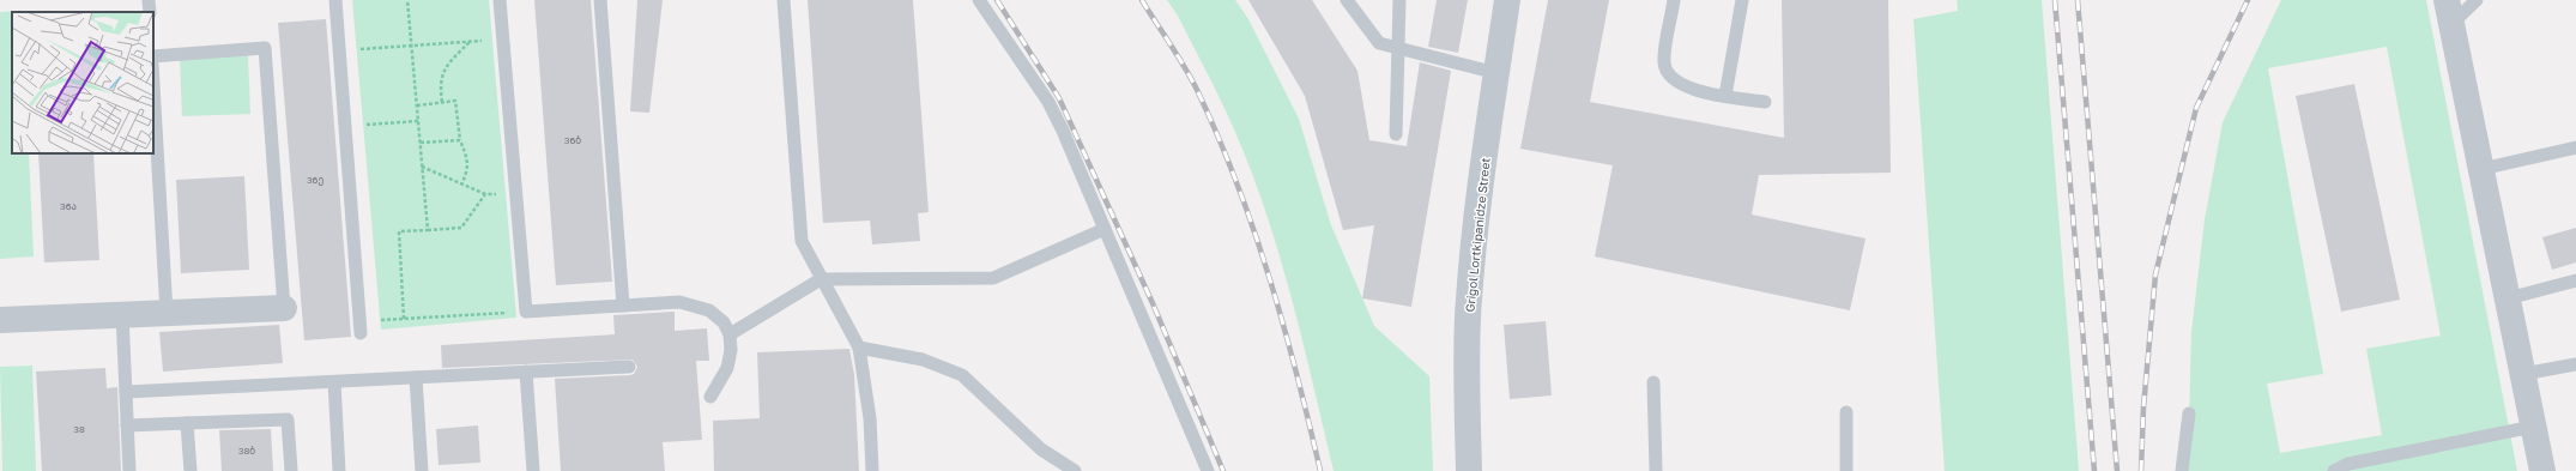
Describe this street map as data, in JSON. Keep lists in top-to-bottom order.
{
  "streets": {
    "street": ["Grigol Lortkipanidze Street"]
  },
  "house_numbers": [
    "36ბ",
    "36ე",
    "36ა",
    "38",
    "38ბ"
  ]
}
